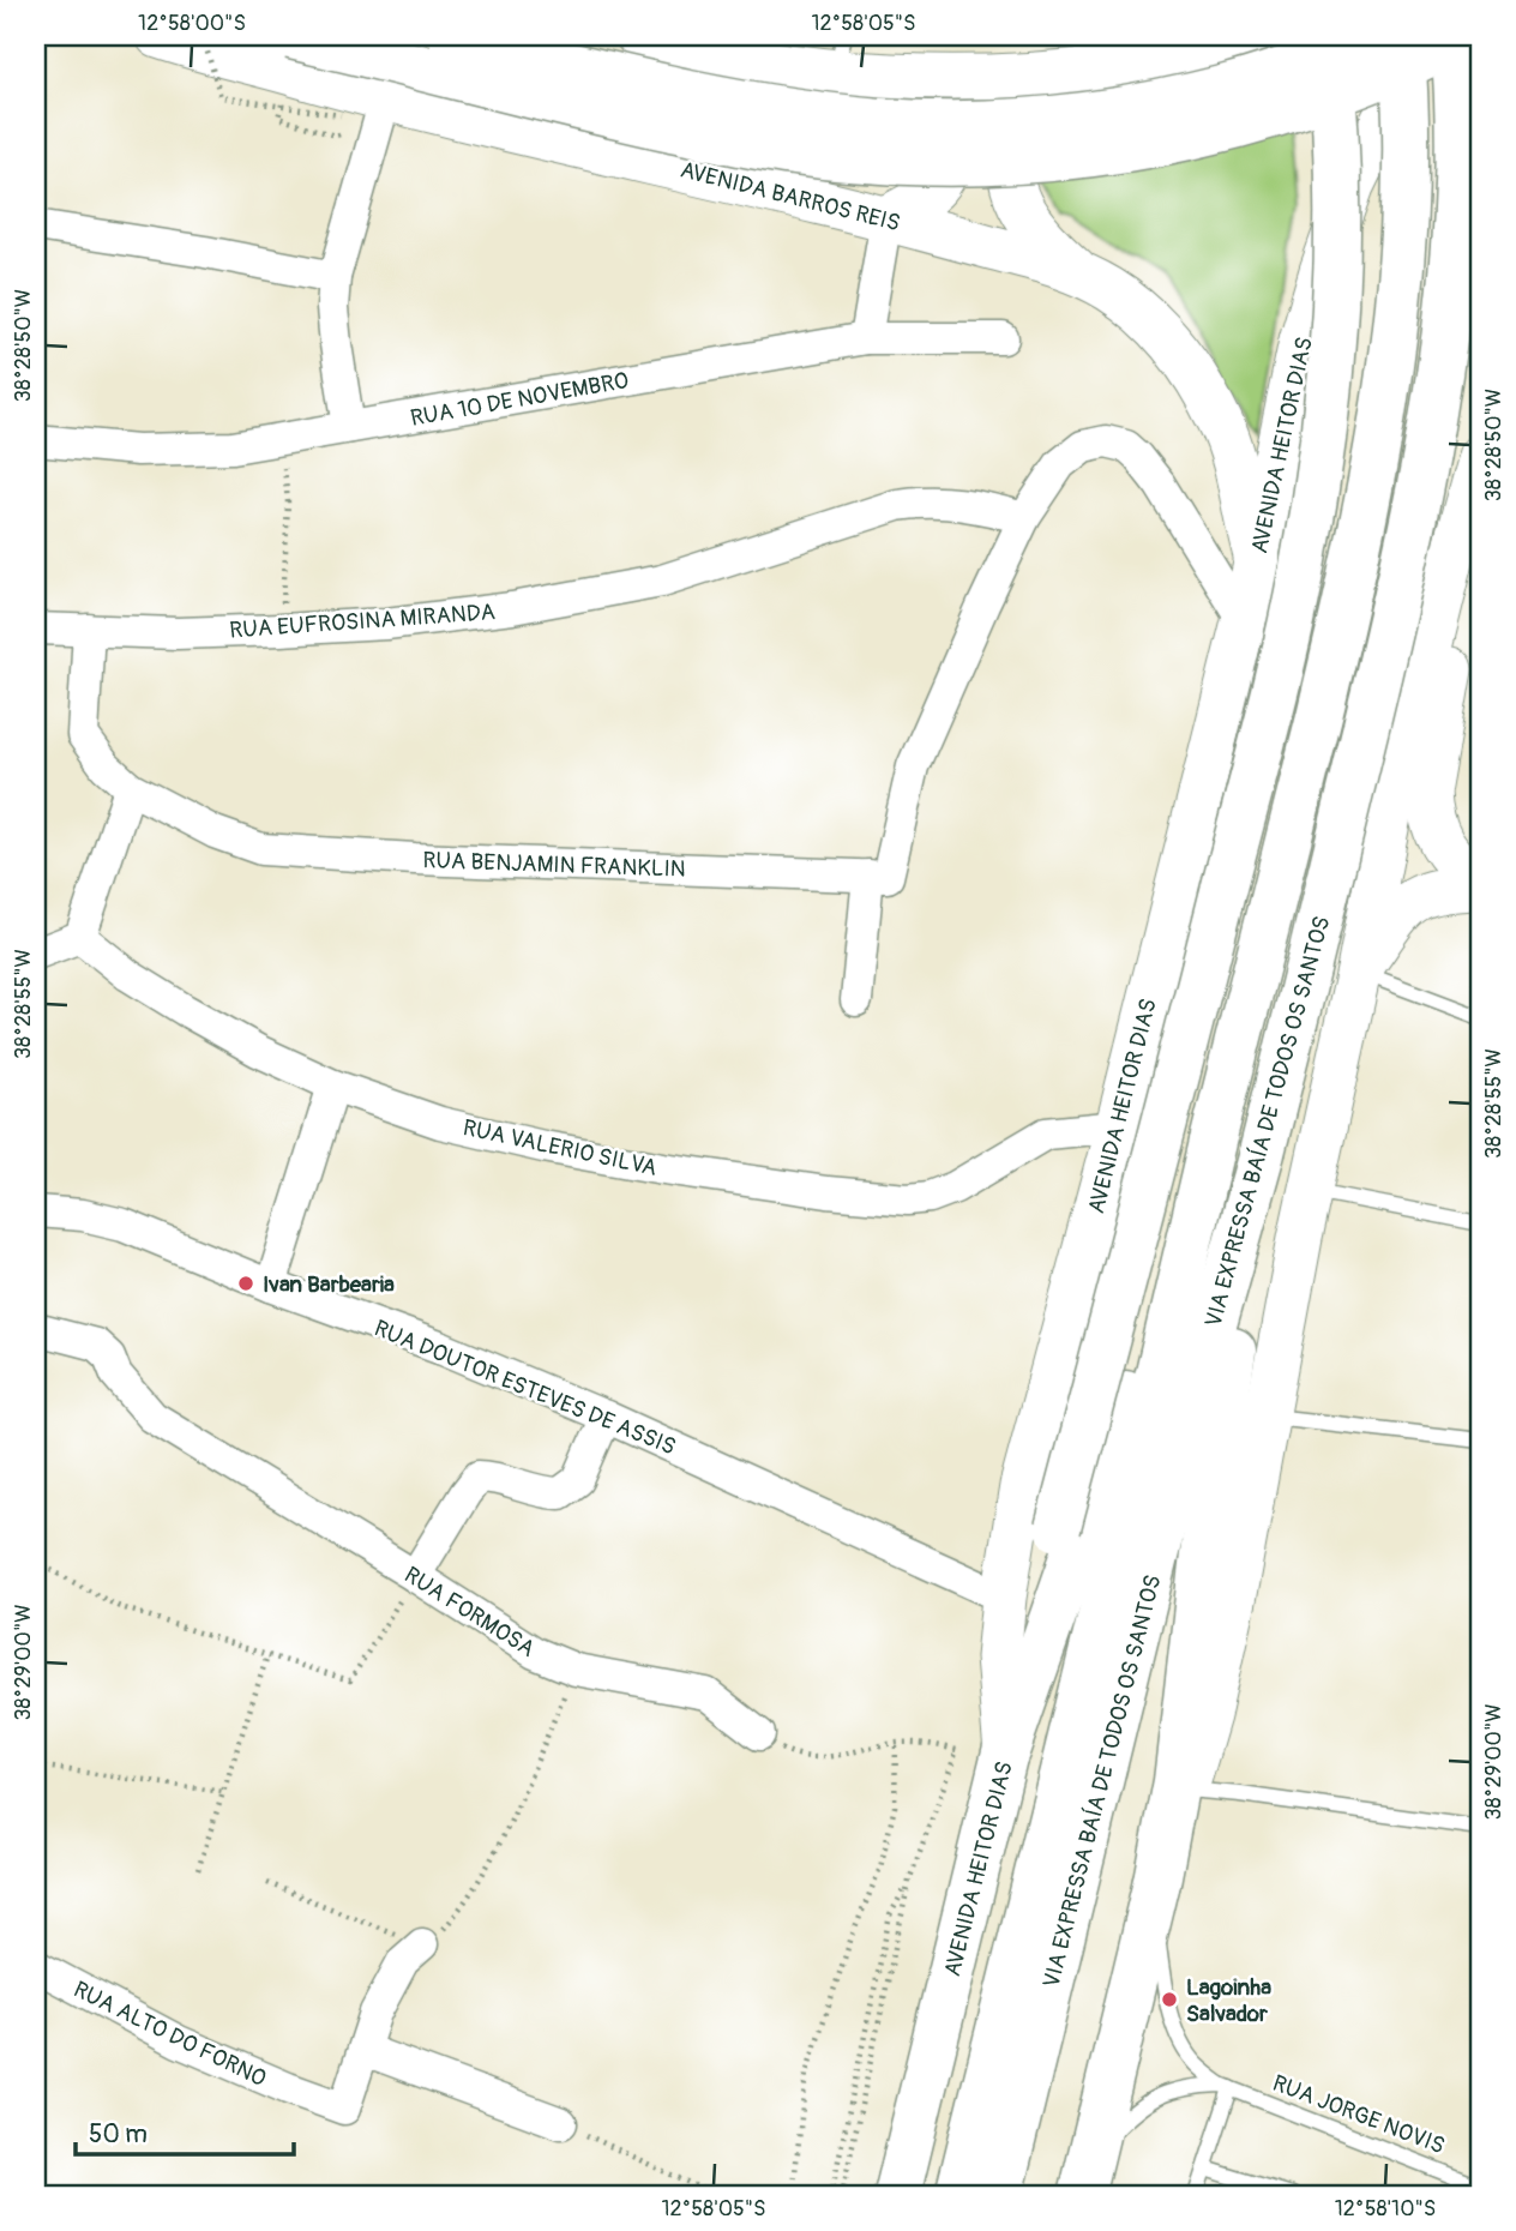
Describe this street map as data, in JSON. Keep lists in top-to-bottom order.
{
  "streets": {
    "main road": ["AVENIDA BARROS REIS", "AVENIDA HEITOR DIAS", "VIA EXPRESSA BAÍA DE TODOS OS SANTOS"],
    "street": [
      "RUA 10 DE NOVEMBRO",
      "RUA EUFROSINA MIRANDA",
      "RUA BENJAMIN FRANKLIN",
      "RUA VALERIO SILVA",
      "RUA DOUTOR ESTEVES DE ASSIS",
      "RUA FORMOSA",
      "RUA ALTO DO FORNO"
    ],
    "lane": ["RUA JORGE NOVIS"]
  },
  "crossings": [
    ["AVENIDA BARROS REIS", "AVENIDA HEITOR DIAS"],
    ["AVENIDA HEITOR DIAS", "RUA VALERIO SILVA"],
    ["AVENIDA HEITOR DIAS", "RUA DOUTOR ESTEVES DE ASSIS"],
    ["RUA EUFROSINA MIRANDA", "RUA BENJAMIN FRANKLIN"]
  ],
  "places": ["Ivan Barbearia", "Lagoinha Salvador"],
  "scale_bar": "50 m",
  "coordinates": [
    "12°58'00\"S",
    "12°58'05\"S",
    "38°28'50\"W",
    "38°28'55\"W",
    "38°29'00\"W",
    "12°58'10\"S"
  ]
}
